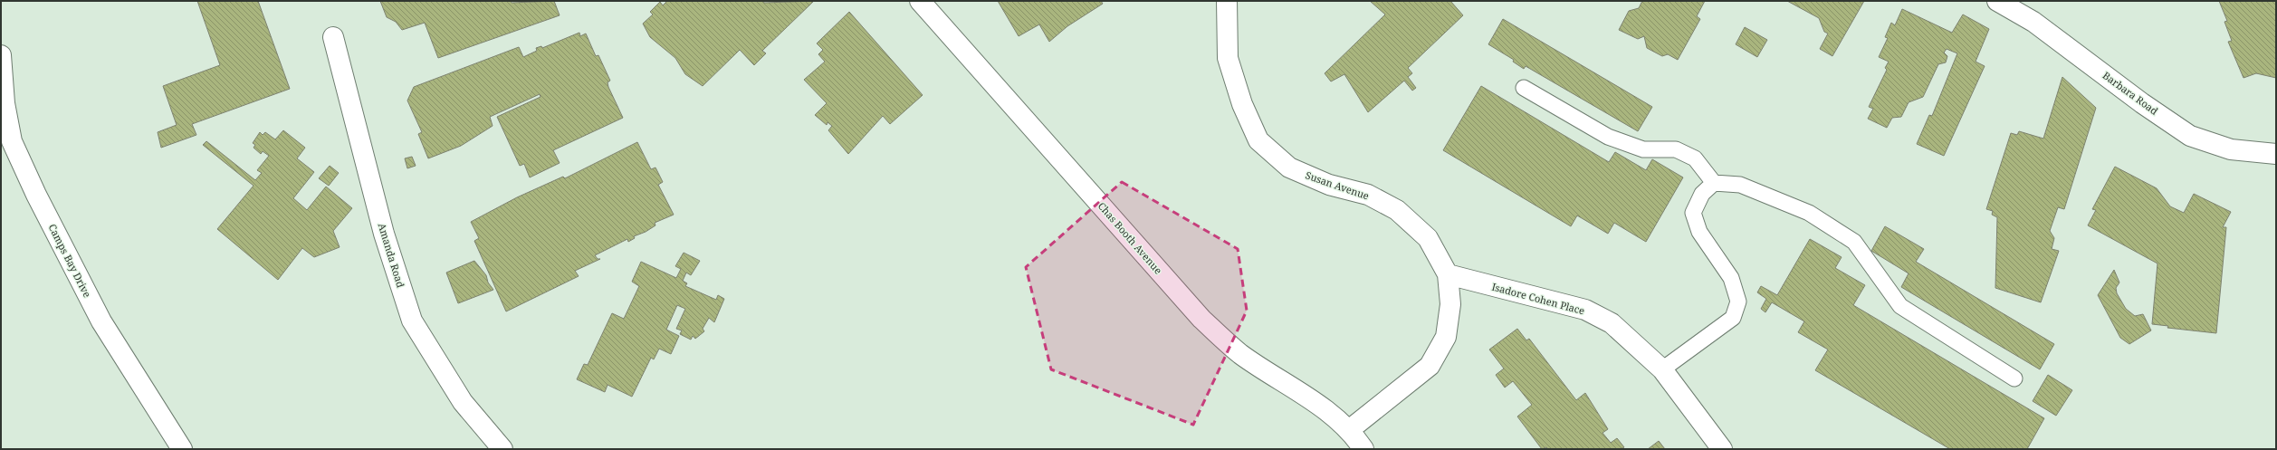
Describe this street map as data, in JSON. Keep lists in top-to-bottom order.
{
  "streets": {
    "street": [
      "Barbara Road",
      "Susan Avenue",
      "Chas Booth Avenue",
      "Amanda Road",
      "Camps Bay Drive",
      "Isadore Cohen Place"
    ]
  },
  "crossings": [
    ["Susan Avenue", "Chas Booth Avenue"],
    ["Susan Avenue", "Isadore Cohen Place"]
  ]
}
